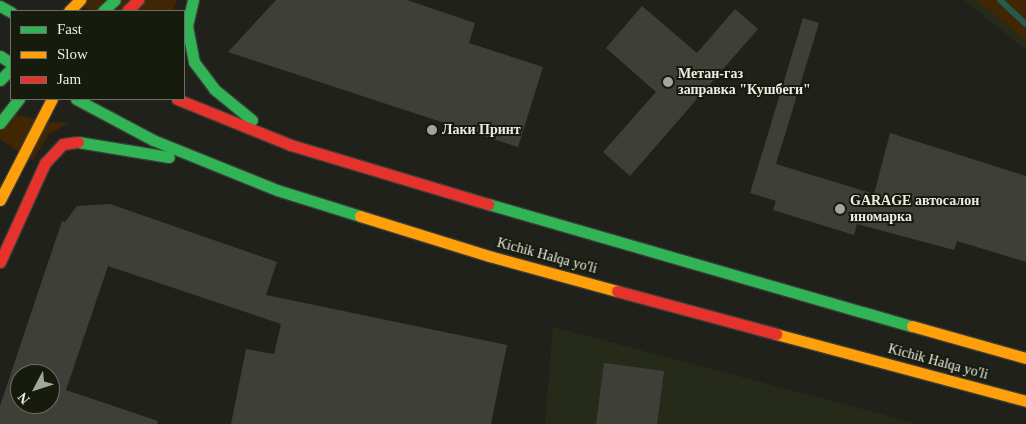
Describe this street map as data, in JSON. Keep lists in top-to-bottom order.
{
  "streets": {
    "main road": ["Kichik Halqa yo'li"]
  },
  "places": ["Метан-газ заправка \"Кушбеги\"", "Лаки Принт", "GARAGE автосалон иномарка"],
  "legend": ["Fast", "Slow", "Jam"],
  "north": "bottom left"
}
